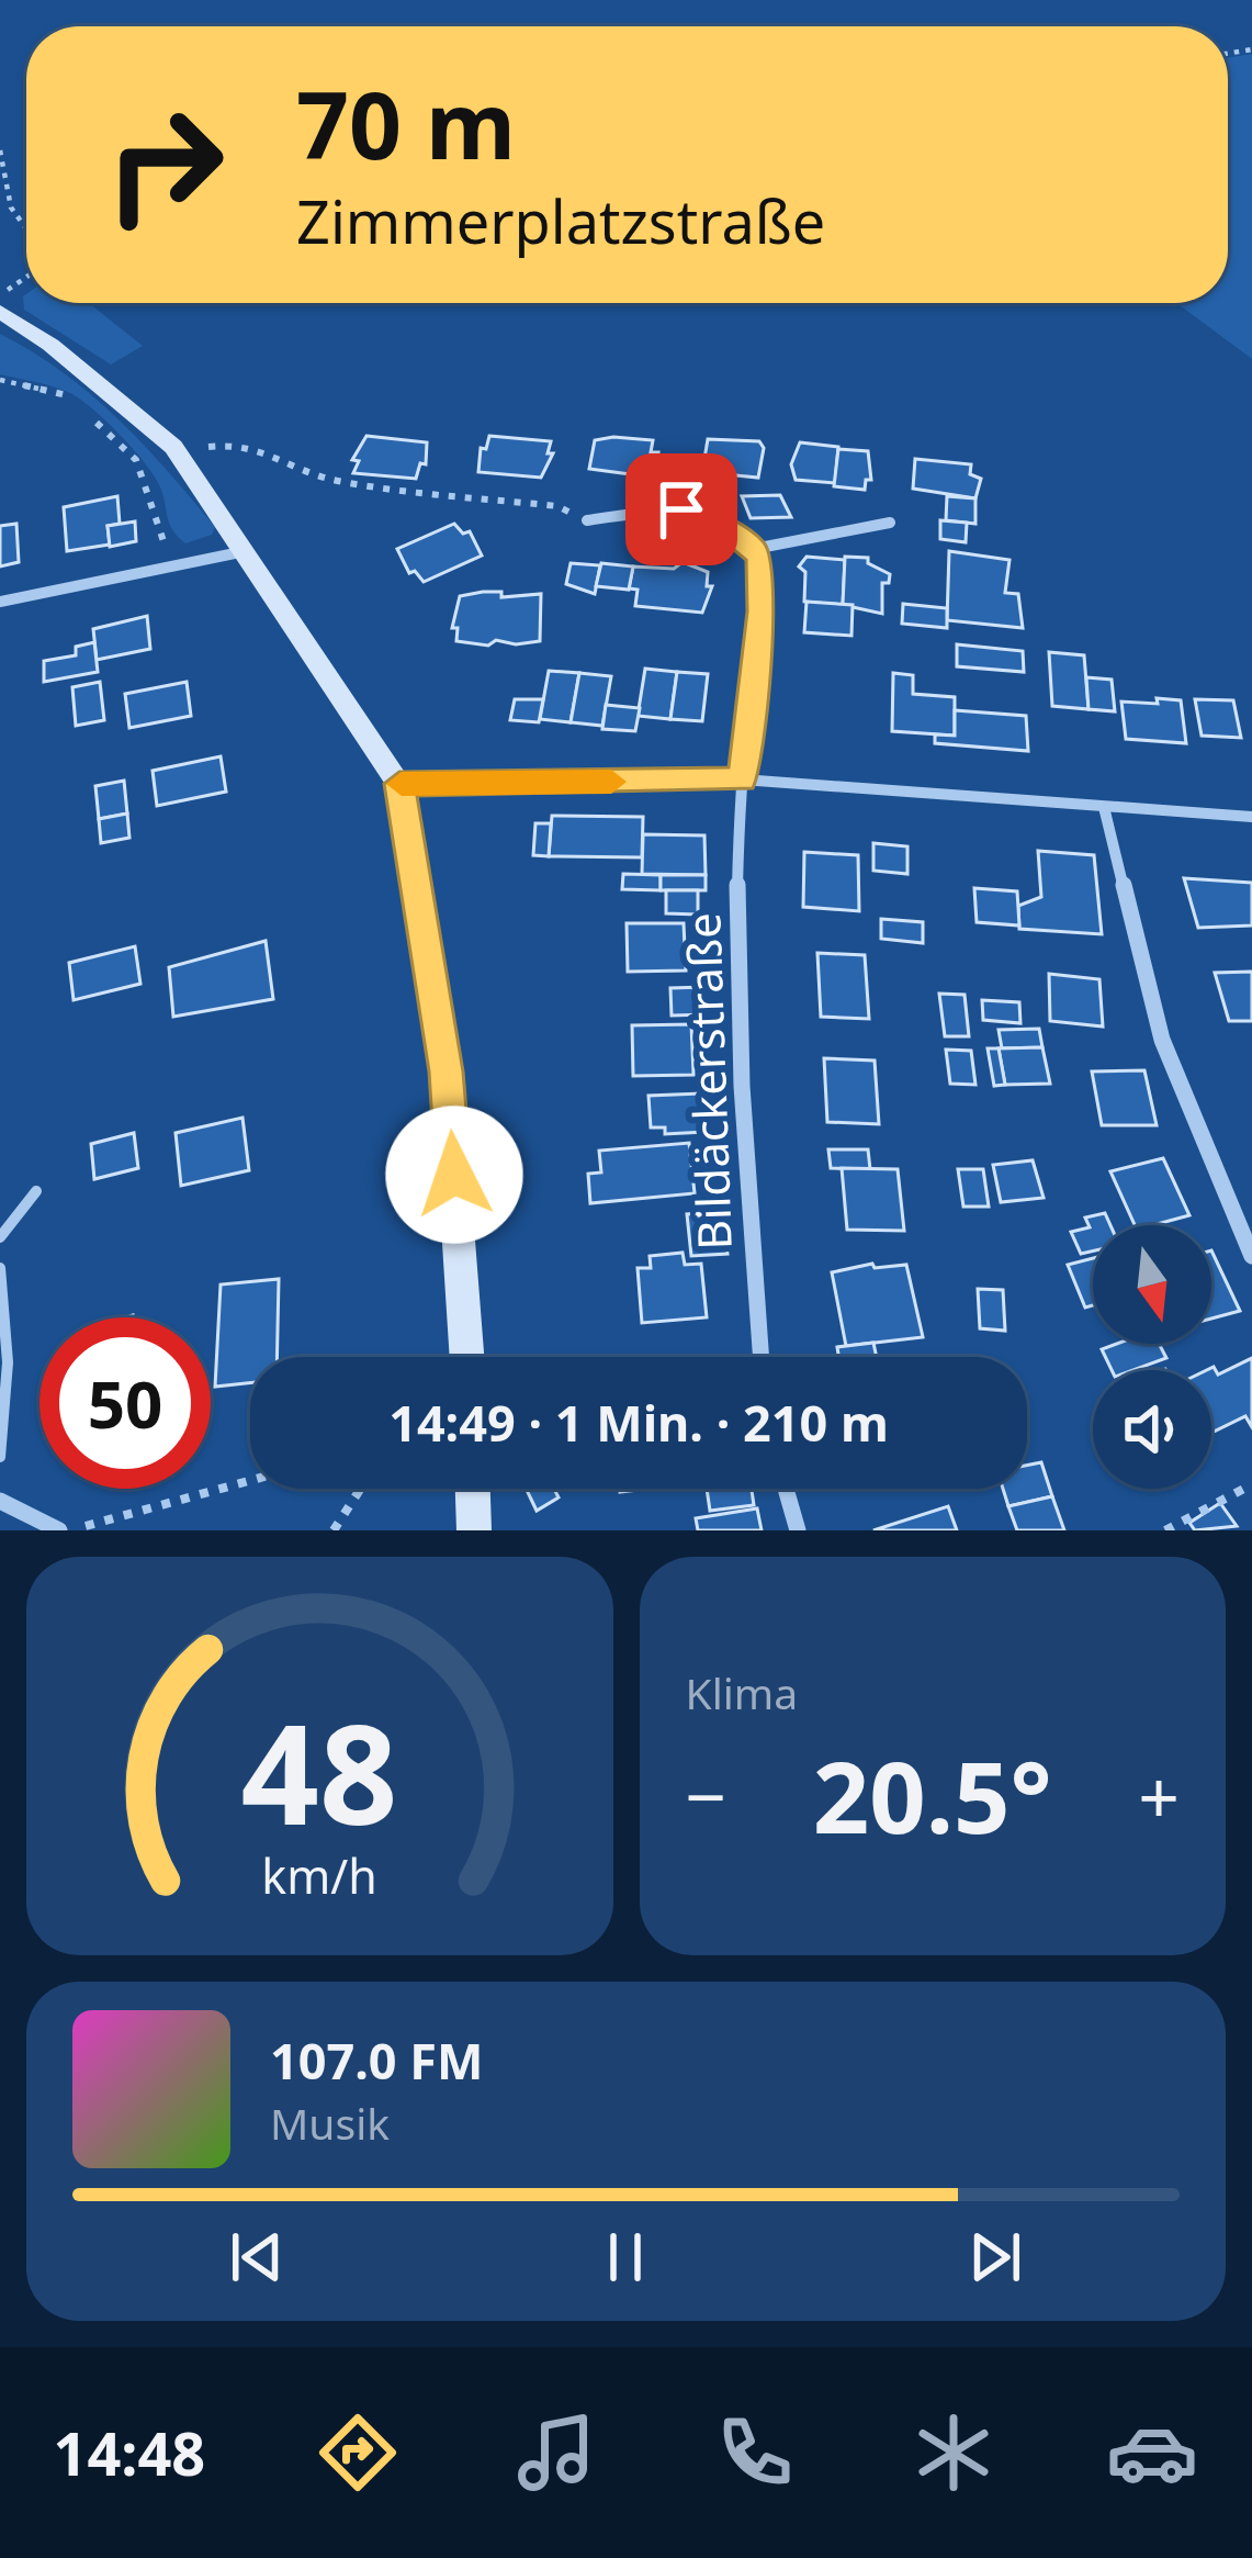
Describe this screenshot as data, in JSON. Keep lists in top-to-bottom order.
{
  "streets": {
    "street": ["Bildäckerstraße"]
  },
  "north": "bottom",
  "page": {
    "turn": ["70 m", "Zimmerplatzstraße"],
    "limit": "50",
    "trip": "14:49 · 1 Min. · 210 m",
    "tile": "Klima",
    "heat": ["−", "20.5°", "+"],
    "song": ["107.0 FM", "Musik"],
    "tabs": "14:48",
    "gauge": ["48", "km/h"]
  }
}
